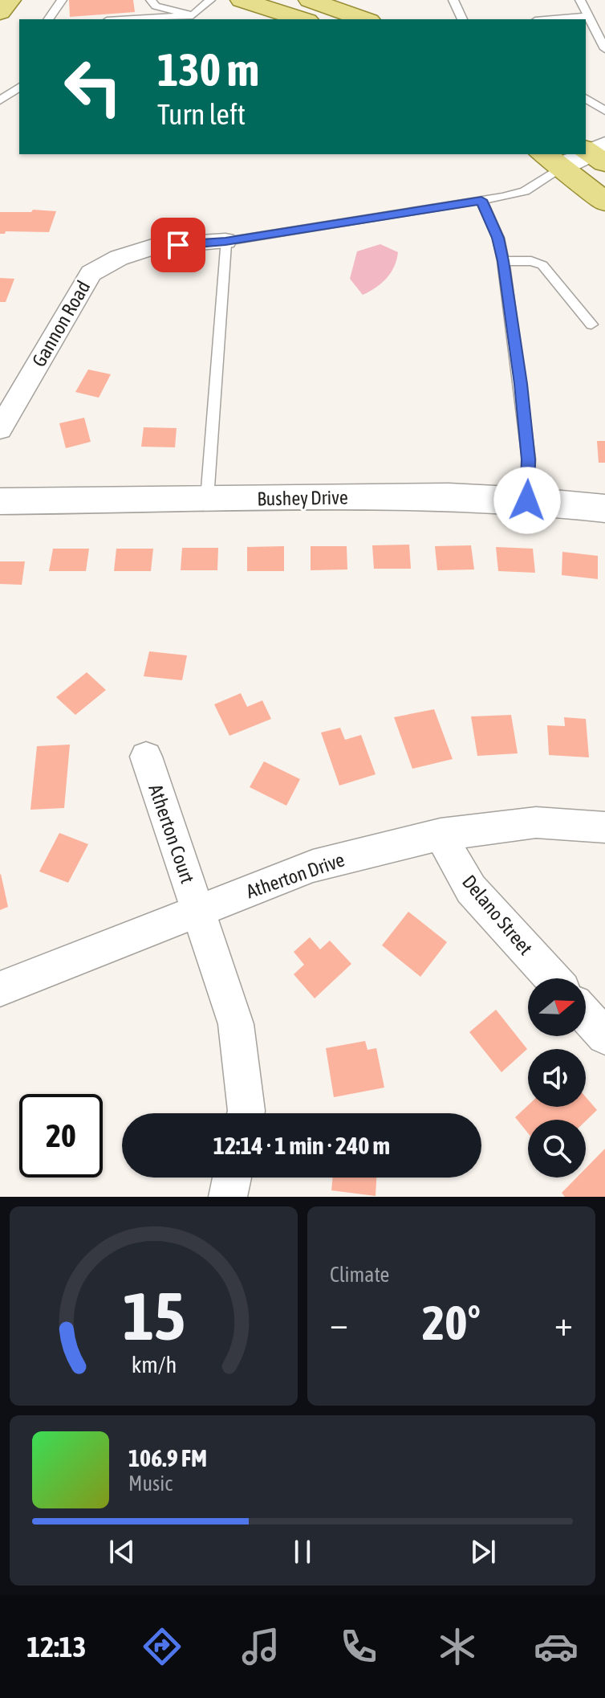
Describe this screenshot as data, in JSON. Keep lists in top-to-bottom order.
{
  "streets": {
    "street": [
      "Gannon Road",
      "Bushey Drive",
      "Atherton Court",
      "Atherton Drive",
      "Delano Street"
    ]
  },
  "crossings": [
    ["Atherton Court", "Atherton Drive"],
    ["Atherton Drive", "Delano Street"]
  ],
  "north": "right",
  "page": {
    "turn": ["130 m", "Turn left"],
    "limit": "20",
    "trip": "12:14 · 1 min · 240 m",
    "tile": "Climate",
    "heat": ["−", "20°", "+"],
    "song": ["106.9 FM", "Music"],
    "tabs": "12:13",
    "gauge": ["15", "km/h"]
  }
}
